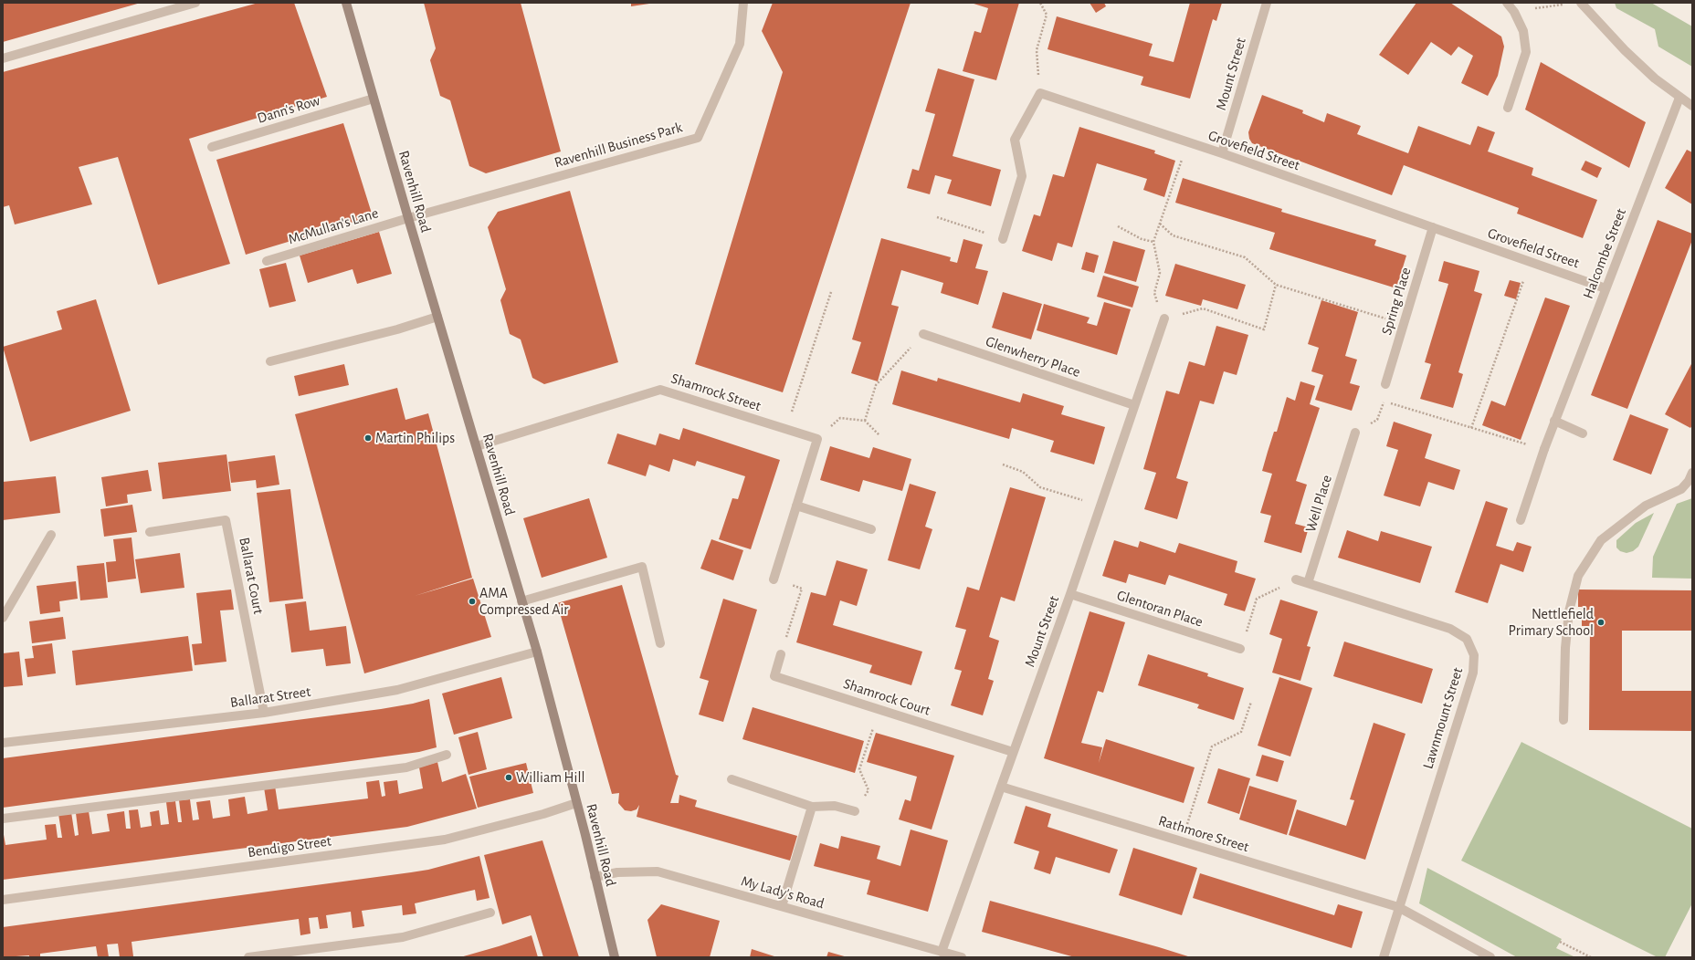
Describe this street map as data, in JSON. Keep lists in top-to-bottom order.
{
  "streets": {
    "main road": ["Ravenhill Road"],
    "street": [
      "Mount Street",
      "Dann's Row",
      "Ravenhill Business Park",
      "Grovefield Street",
      "McMullan's Lane",
      "Halcombe Street",
      "Spring Place",
      "Glenwherry Place",
      "Shamrock Street",
      "Well Place",
      "Ballarat Court",
      "Glentoran Place",
      "Ballarat Street",
      "Shamrock Court",
      "Lawnmount Street",
      "Rathmore Street",
      "Bendigo Street",
      "My Lady's Road"
    ]
  },
  "crossings": [
    ["Mount Street", "Grovefield Street"],
    ["Mount Street", "Glenwherry Place"],
    ["Mount Street", "Glentoran Place"],
    ["Mount Street", "Shamrock Court"],
    ["Mount Street", "Rathmore Street"],
    ["Mount Street", "My Lady's Road"],
    ["Dann's Row", "Ravenhill Road"],
    ["Ravenhill Business Park", "Ravenhill Road"],
    ["Ravenhill Business Park", "McMullan's Lane"],
    ["Grovefield Street", "Halcombe Street"],
    ["Grovefield Street", "Spring Place"],
    ["Ravenhill Road", "McMullan's Lane"],
    ["Ravenhill Road", "Shamrock Street"],
    ["Ravenhill Road", "Ballarat Street"],
    ["Ravenhill Road", "Bendigo Street"],
    ["Ravenhill Road", "My Lady's Road"],
    ["Well Place", "Lawnmount Street"],
    ["Ballarat Court", "Ballarat Street"],
    ["Lawnmount Street", "Rathmore Street"]
  ],
  "places": [
    "Martin Philips",
    "AMA Compressed Air",
    "Nettlefield Primary School",
    "William Hill"
  ]
}
